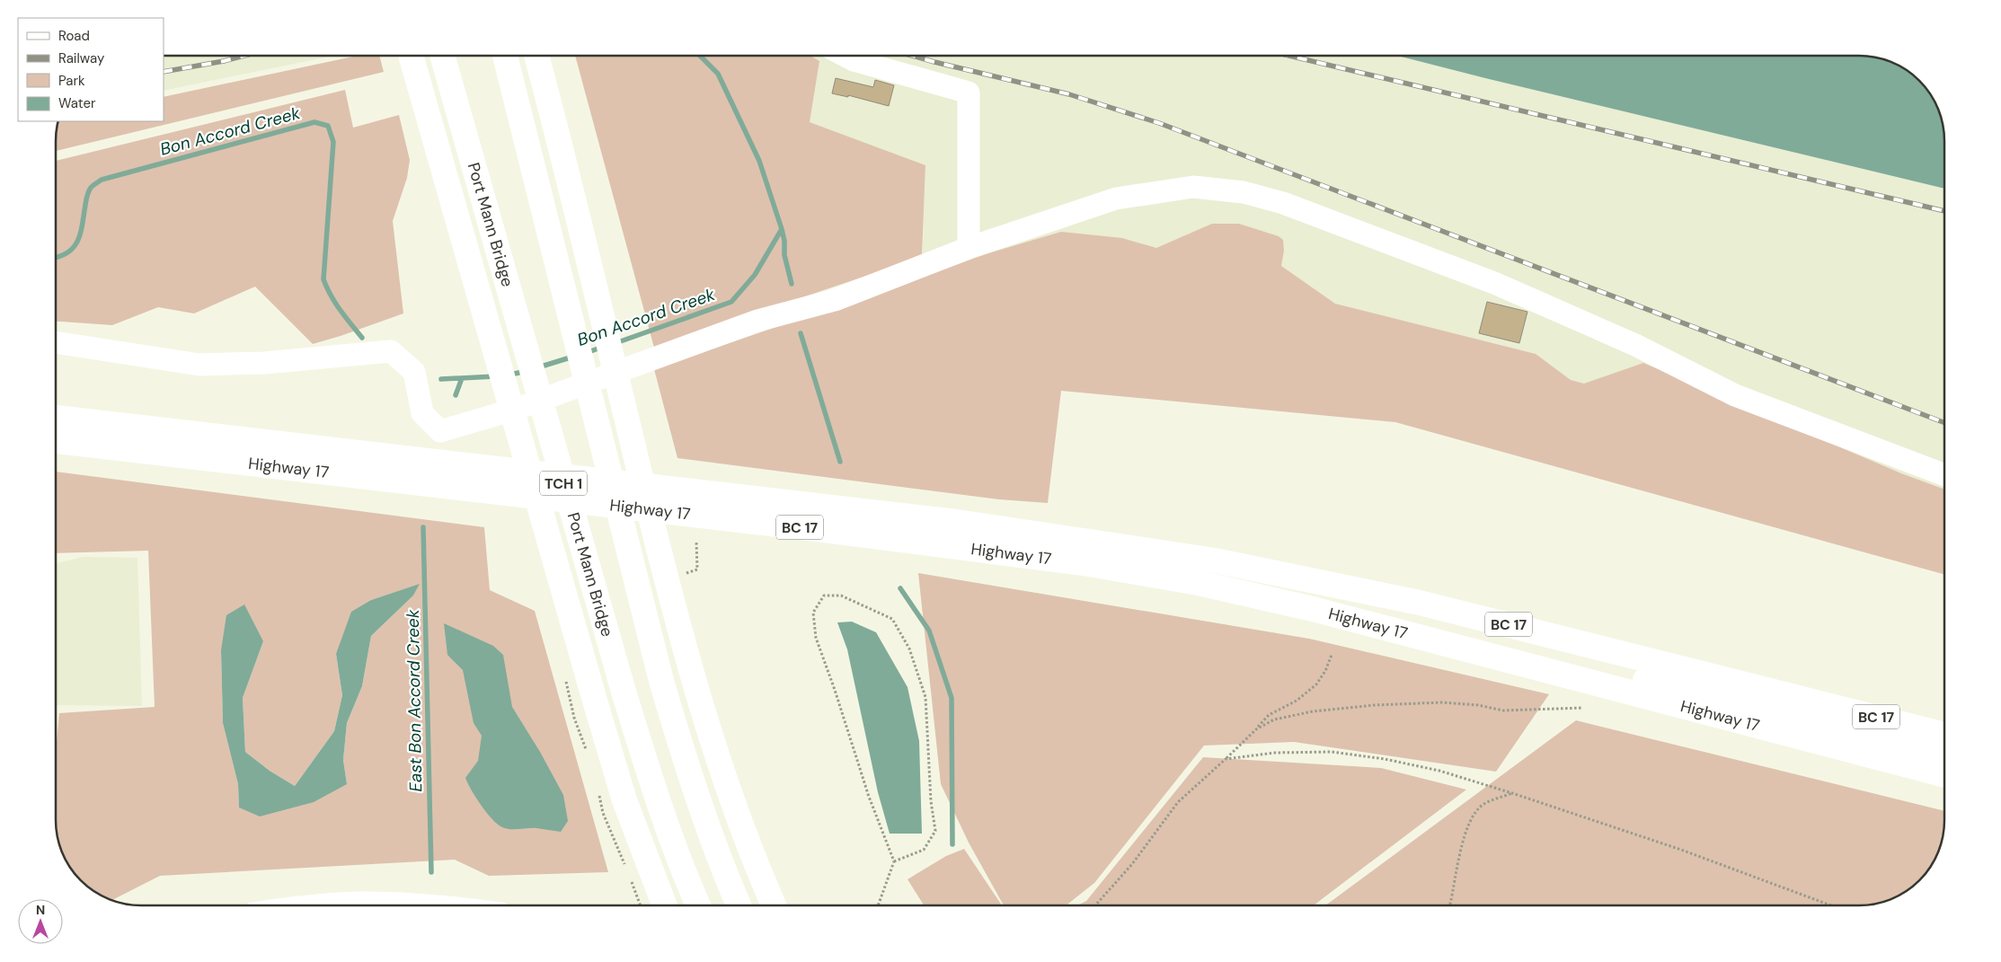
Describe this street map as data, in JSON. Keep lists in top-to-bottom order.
{
  "streets": {
    "highway": [
      "Port Mann Bridge",
      "Highway 17",
      "TCH 1",
      "BC 17"
    ]
  },
  "water": ["Bon Accord Creek", "East Bon Accord Creek"],
  "legend": [
    "Road",
    "Railway",
    "Park",
    "Water"
  ],
  "north": "top"
}
